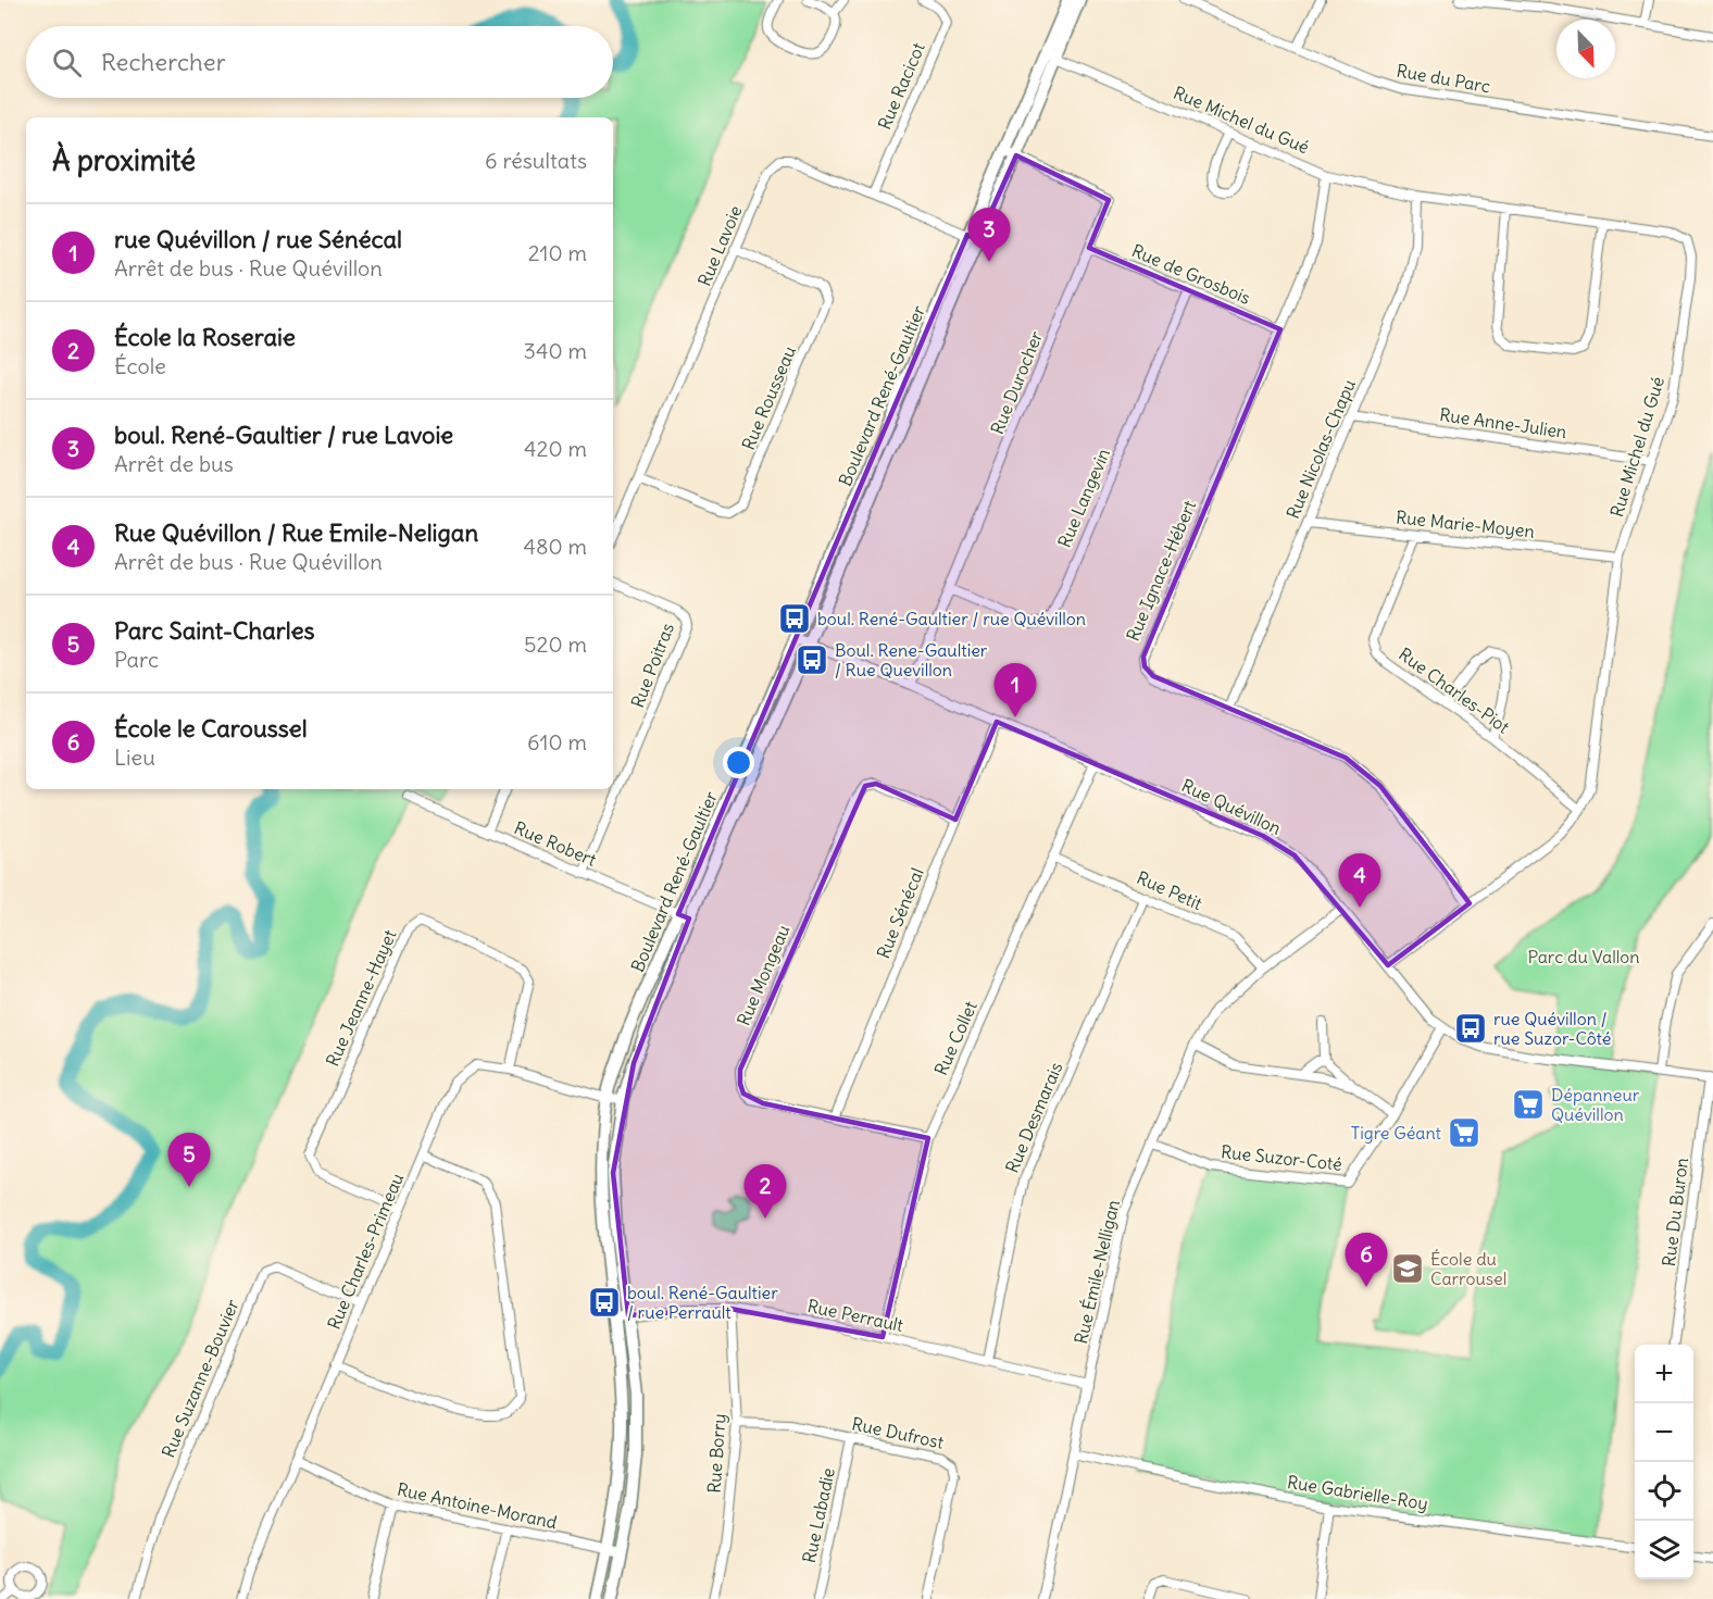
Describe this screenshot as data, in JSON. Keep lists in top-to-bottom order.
{
  "streets": {
    "street": [
      "Rue du Parc",
      "Rue Racicot",
      "Rue Michel du Gué",
      "Rue Lavoie",
      "Rue de Grosbois",
      "Rue Durocher",
      "Boulevard René-Gaultier",
      "Rue Rousseau",
      "Rue Anne-Julien",
      "Rue Nicolas-Chapu",
      "Rue Langevin",
      "Rue Marie-Moyen",
      "Rue Ignace-Hébert",
      "Rue Poitras",
      "Rue Charles-Piot",
      "Rue Quévillon",
      "Rue Robert",
      "Rue Petit",
      "Rue Sénécal",
      "Rue Mongeau",
      "Rue Jeanne-Hayet",
      "Rue Collet",
      "Rue Desmarais",
      "Rue Suzor-Coté",
      "Rue Du Buron",
      "Rue Charles-Primeau",
      "Rue Émile-Nelligan",
      "Rue Perrault",
      "Rue Suzanne-Bouvier",
      "Rue Dufrost",
      "Rue Borry",
      "Rue Gabrielle-Roy",
      "Rue Antoine-Morand",
      "Rue Labadie"
    ]
  },
  "crossings": [
    ["Rue Racicot", "Rue Lavoie"],
    ["Rue Michel du Gué", "Boulevard René-Gaultier"],
    ["Rue Michel du Gué", "Rue Anne-Julien"],
    ["Rue Michel du Gué", "Rue Nicolas-Chapu"],
    ["Rue Michel du Gué", "Rue Marie-Moyen"],
    ["Rue Michel du Gué", "Rue Ignace-Hébert"],
    ["Rue Michel du Gué", "Rue Charles-Piot"],
    ["Rue Michel du Gué", "Rue Quévillon"],
    ["Rue Lavoie", "Boulevard René-Gaultier"],
    ["Rue Lavoie", "Rue Rousseau"],
    ["Rue de Grosbois", "Rue Durocher"],
    ["Rue de Grosbois", "Rue Langevin"],
    ["Rue de Grosbois", "Rue Ignace-Hébert"],
    ["Rue Durocher", "Boulevard René-Gaultier"],
    ["Rue Durocher", "Rue Langevin"],
    ["Rue Durocher", "Rue Quévillon"],
    ["Boulevard René-Gaultier", "Rue Quévillon"],
    ["Boulevard René-Gaultier", "Rue Robert"],
    ["Boulevard René-Gaultier", "Rue Charles-Primeau"],
    ["Boulevard René-Gaultier", "Rue Perrault"],
    ["Boulevard René-Gaultier", "Rue Antoine-Morand"],
    ["Rue Anne-Julien", "Rue Nicolas-Chapu"],
    ["Rue Nicolas-Chapu", "Rue Marie-Moyen"],
    ["Rue Nicolas-Chapu", "Rue Ignace-Hébert"],
    ["Rue Marie-Moyen", "Rue Charles-Piot"],
    ["Rue Poitras", "Rue Robert"],
    ["Rue Quévillon", "Rue Sénécal"],
    ["Rue Quévillon", "Rue Collet"],
    ["Rue Quévillon", "Rue Suzor-Coté"],
    ["Rue Quévillon", "Rue Du Buron"],
    ["Rue Quévillon", "Rue Émile-Nelligan"],
    ["Rue Petit", "Rue Collet"],
    ["Rue Petit", "Rue Desmarais"],
    ["Rue Petit", "Rue Émile-Nelligan"],
    ["Rue Sénécal", "Rue Mongeau"],
    ["Rue Mongeau", "Rue Collet"],
    ["Rue Jeanne-Hayet", "Rue Charles-Primeau"],
    ["Rue Collet", "Rue Perrault"],
    ["Rue Desmarais", "Rue Perrault"],
    ["Rue Suzor-Coté", "Rue Émile-Nelligan"],
    ["Rue Charles-Primeau", "Rue Suzanne-Bouvier"],
    ["Rue Charles-Primeau", "Rue Antoine-Morand"],
    ["Rue Émile-Nelligan", "Rue Perrault"],
    ["Rue Émile-Nelligan", "Rue Gabrielle-Roy"],
    ["Rue Perrault", "Rue Borry"],
    ["Rue Dufrost", "Rue Borry"],
    ["Rue Dufrost", "Rue Labadie"]
  ],
  "parks": ["Parc du Vallon"],
  "places": {
    "bus stop": [
      "boul. René-Gaultier / rue Quévillon",
      "Boul. Rene-Gaultier / Rue Quevillon",
      "rue Quévillon / rue Suzor-Côté",
      "boul. René-Gaultier / rue Perrault"
    ],
    "supermarket": ["Dépanneur Quévillon", "Tigre Géant"],
    "school or university": ["École du Carrousel"]
  },
  "north": "bottom right",
  "page": {
    "search": "Rechercher",
    "heading": ["À proximité", "6 résultats"],
    "list": [
      {
        "mark": "1",
        "name": "rue Quévillon / rue Sénécal",
        "note": "Arrêt de bus · Rue Quévillon",
        "value": "210 m"
      },
      {
        "mark": "2",
        "name": "École la Roseraie",
        "note": "École",
        "value": "340 m"
      },
      {
        "mark": "3",
        "name": "boul. René-Gaultier / rue Lavoie",
        "note": "Arrêt de bus",
        "value": "420 m"
      },
      {
        "mark": "4",
        "name": "Rue Quévillon / Rue Emile-Neligan",
        "note": "Arrêt de bus · Rue Quévillon",
        "value": "480 m"
      },
      {
        "mark": "5",
        "name": "Parc Saint-Charles",
        "note": "Parc",
        "value": "520 m"
      },
      {
        "mark": "6",
        "name": "École le Caroussel",
        "note": "Lieu",
        "value": "610 m"
      }
    ],
    "pins": [
      "3",
      "1",
      "4",
      "5",
      "2",
      "6"
    ],
    "map_buttons": ["+", "−"]
  }
}
